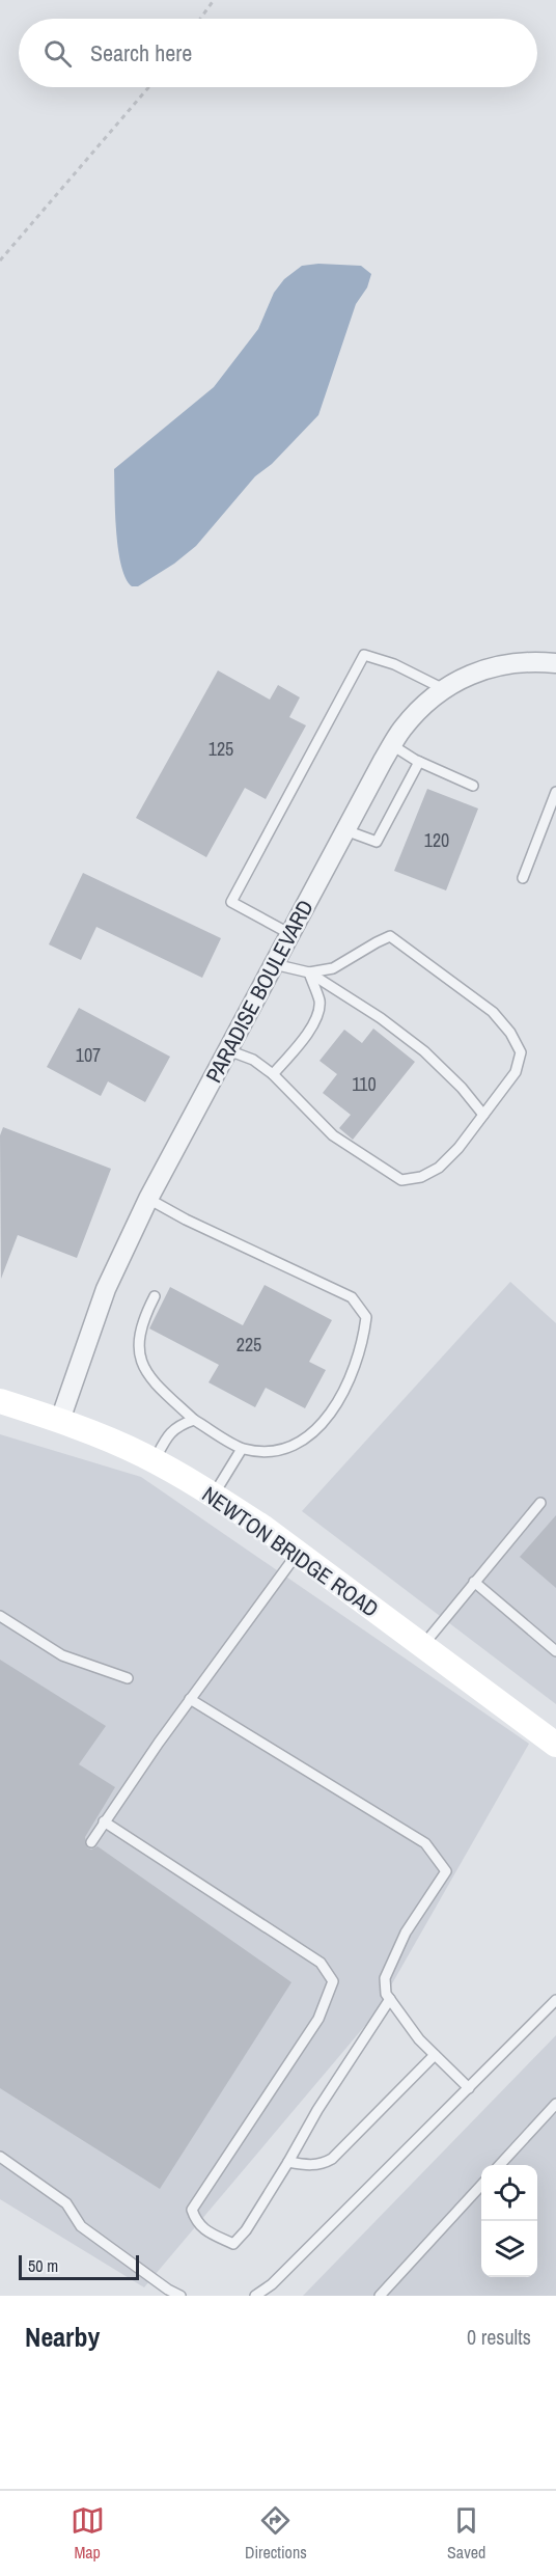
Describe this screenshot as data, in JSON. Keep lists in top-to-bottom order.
{
  "streets": {
    "main road": ["NEWTON BRIDGE ROAD"],
    "street": ["PARADISE BOULEVARD"]
  },
  "crossings": [
    ["PARADISE BOULEVARD", "NEWTON BRIDGE ROAD"]
  ],
  "house_numbers": [
    "125",
    "120",
    "107",
    "110",
    "225"
  ],
  "scale_bar": "50 m",
  "page": {
    "search": "Search here",
    "scale": "50 m",
    "heading": ["Nearby", "0 results"],
    "nav": ["Map", "Directions", "Saved"]
  }
}
